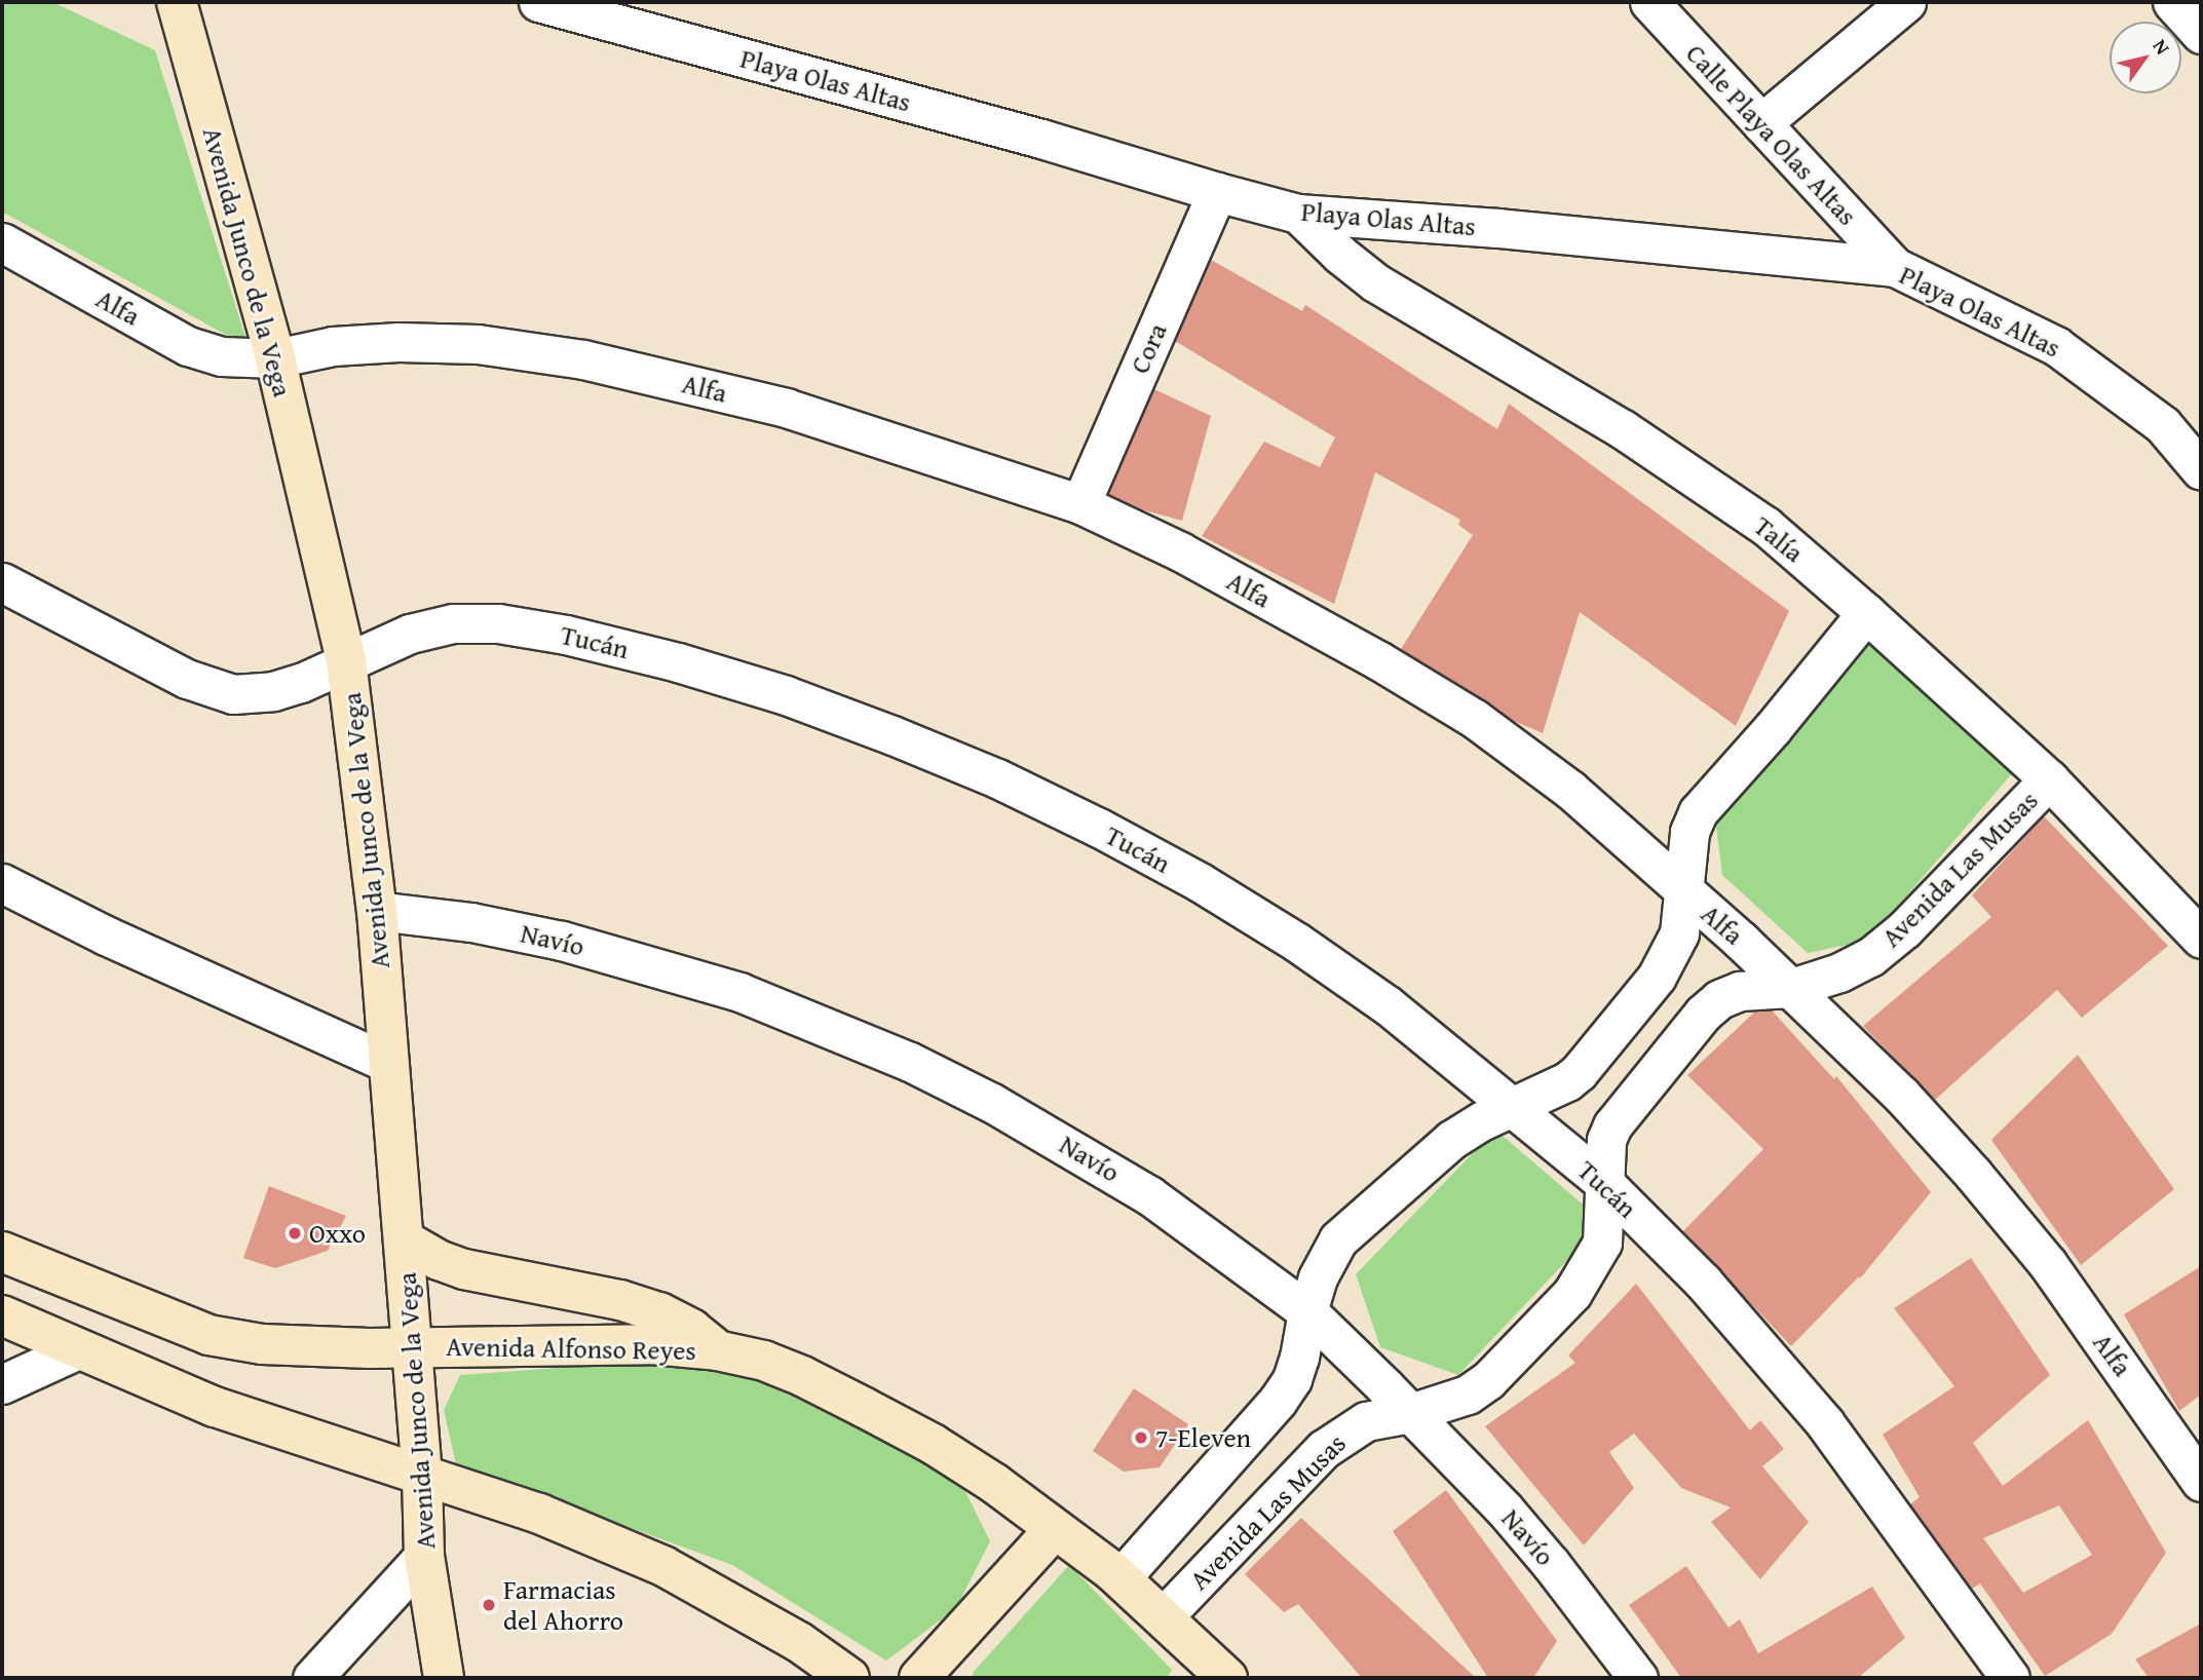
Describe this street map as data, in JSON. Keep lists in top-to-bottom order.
{
  "streets": {
    "main road": ["Avenida Junco de la Vega", "Avenida Alfonso Reyes"],
    "street": [
      "Playa Olas Altas",
      "Calle Playa Olas Altas",
      "Alfa",
      "Cora",
      "Talía",
      "Tucán",
      "Avenida Las Musas",
      "Navío"
    ]
  },
  "crossings": [
    ["Playa Olas Altas", "Calle Playa Olas Altas"],
    ["Playa Olas Altas", "Cora"],
    ["Playa Olas Altas", "Talía"],
    ["Avenida Junco de la Vega", "Alfa"],
    ["Avenida Junco de la Vega", "Tucán"],
    ["Avenida Junco de la Vega", "Navío"],
    ["Avenida Junco de la Vega", "Avenida Alfonso Reyes"],
    ["Alfa", "Cora"],
    ["Alfa", "Avenida Las Musas"],
    ["Talía", "Avenida Las Musas"],
    ["Tucán", "Avenida Las Musas"],
    ["Avenida Las Musas", "Navío"],
    ["Avenida Las Musas", "Avenida Alfonso Reyes"]
  ],
  "places": ["Oxxo", "7-Eleven", "Farmacias del Ahorro"],
  "north": "top right"
}
